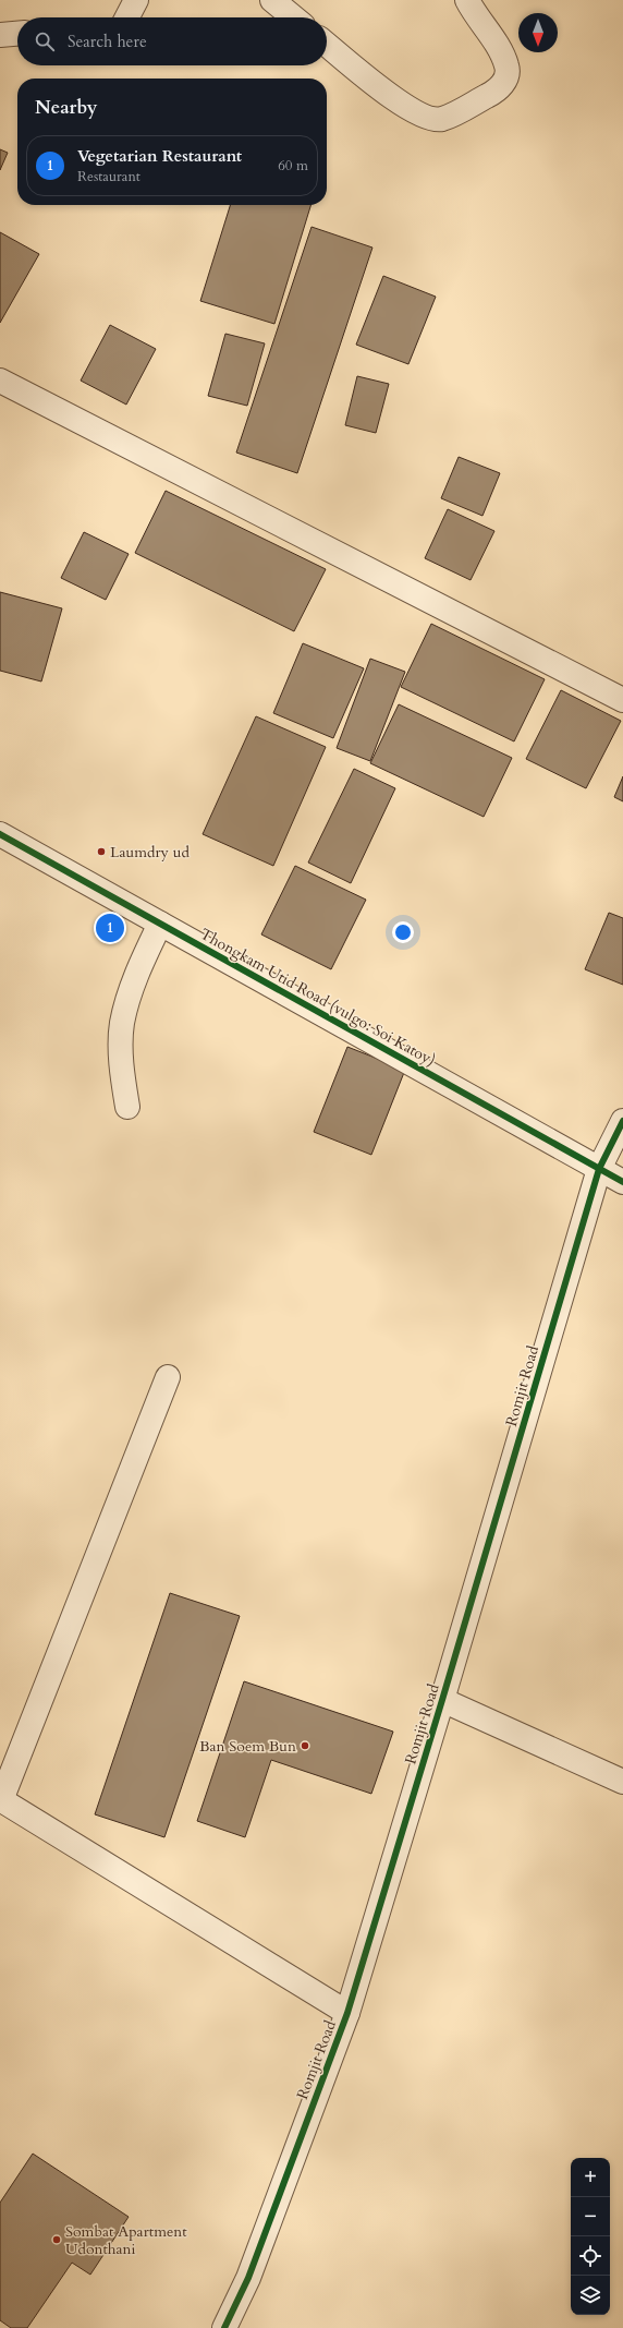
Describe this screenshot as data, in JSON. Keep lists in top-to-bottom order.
{
  "streets": {
    "street": ["Thongkam Utid Road (vulgo: Soi Katoy)", "Romjit Road"]
  },
  "crossings": [
    ["Thongkam Utid Road (vulgo: Soi Katoy)", "Romjit Road"]
  ],
  "places": ["Laumdry ud", "Ban Soem Bun", "Sombat Apartment Udonthani"],
  "north": "bottom",
  "page": {
    "search": "Search here",
    "heading": "Nearby",
    "list": [
      {
        "mark": "1",
        "name": "Vegetarian Restaurant",
        "note": "Restaurant",
        "value": "60 m"
      }
    ],
    "pins": "1",
    "map_buttons": ["+", "−"]
  }
}
